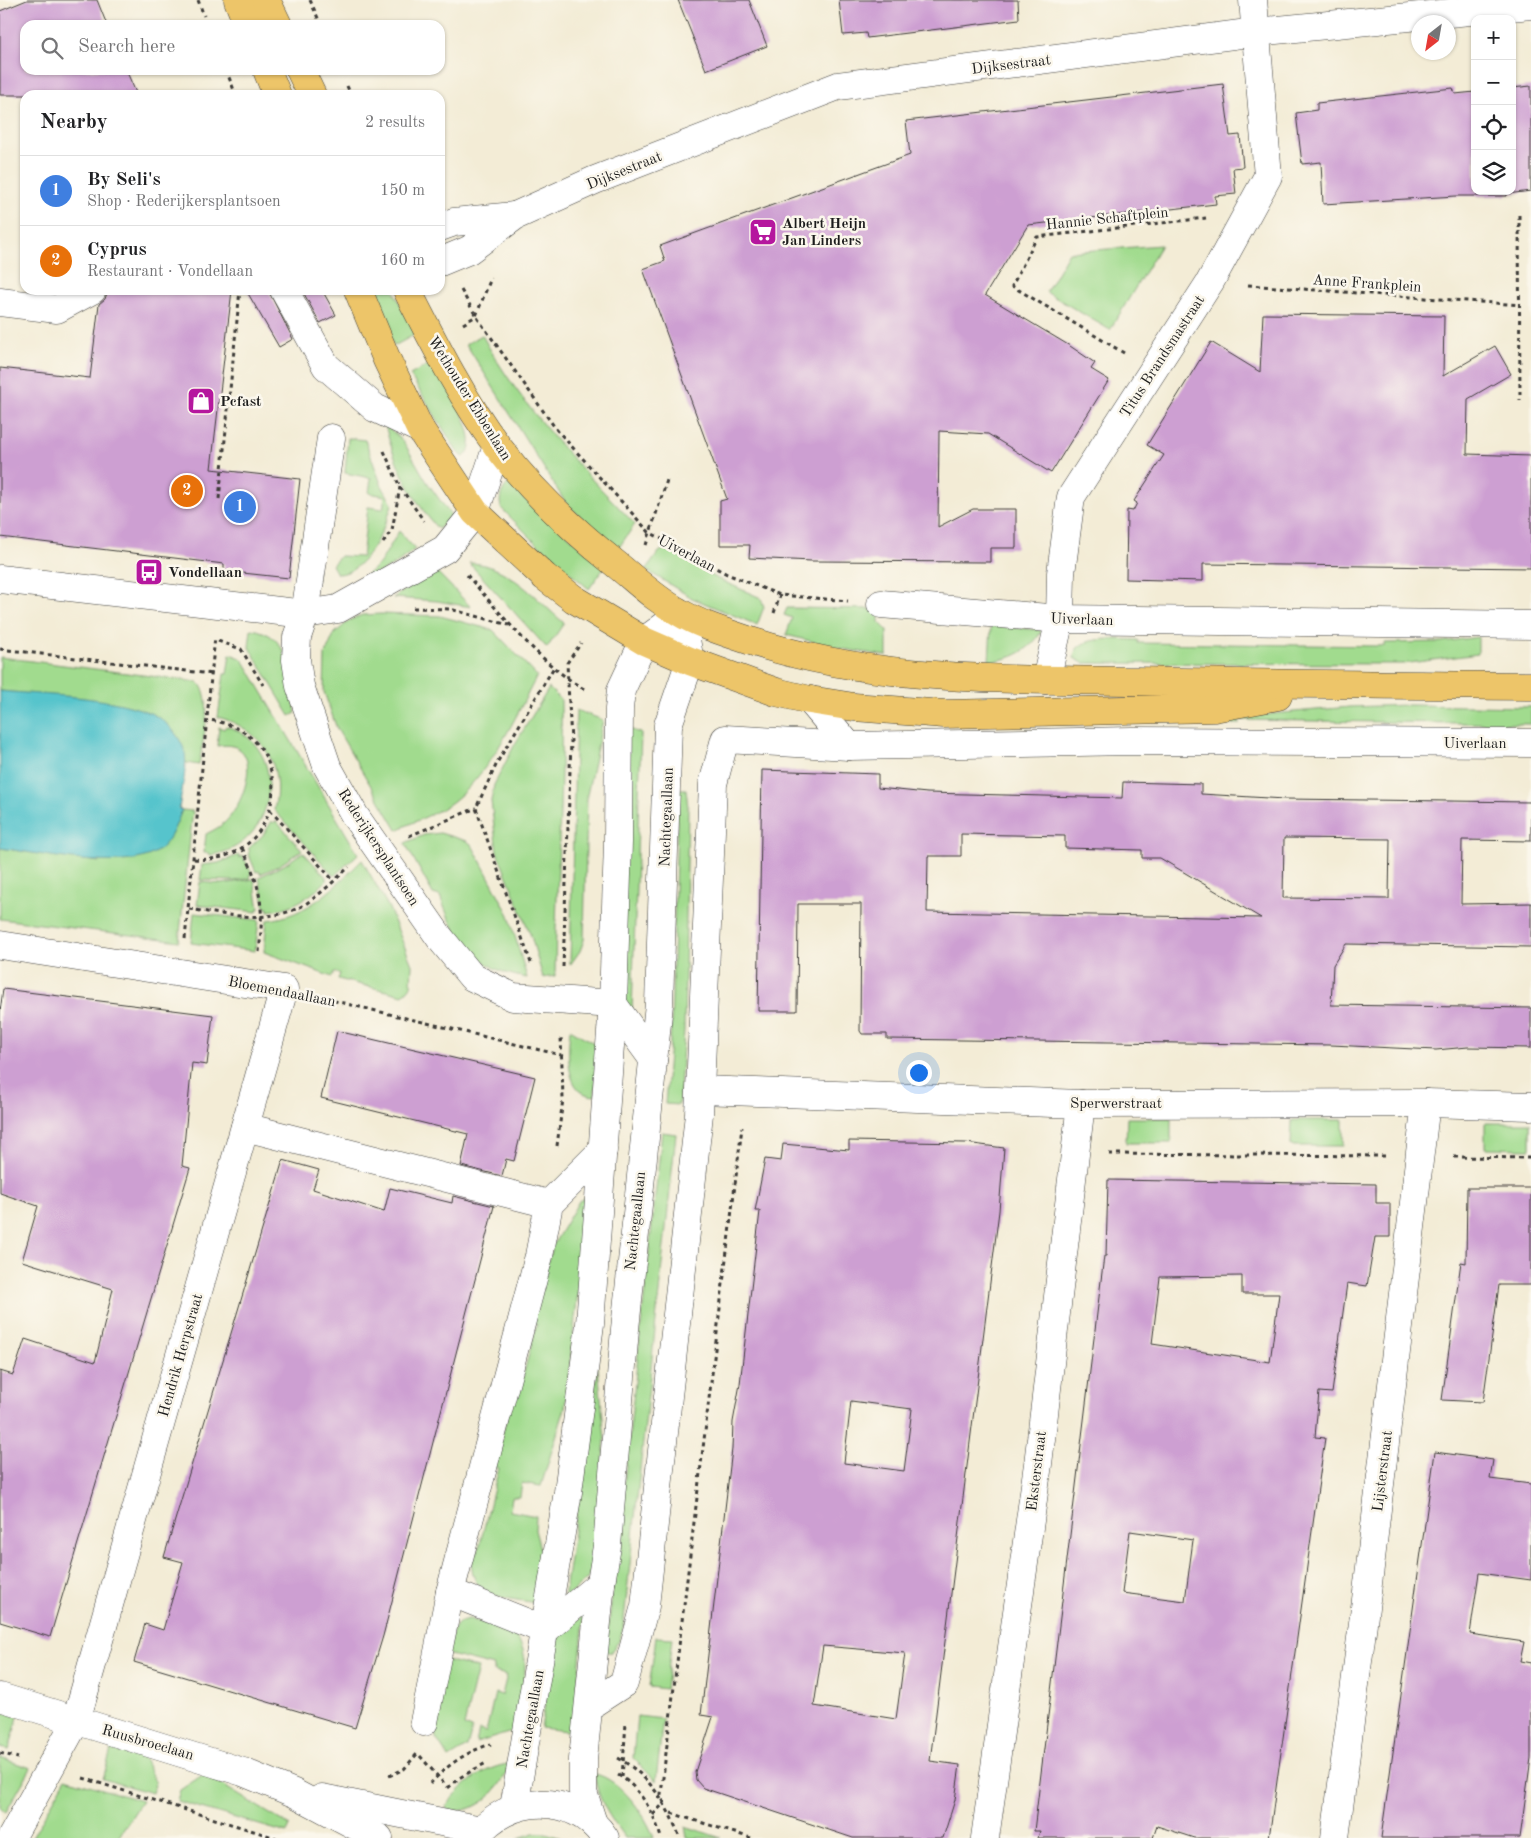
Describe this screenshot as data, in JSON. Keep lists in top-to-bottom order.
{
  "streets": {
    "main road": ["Wethouder Ebbenlaan"],
    "street": [
      "Dijksestraat",
      "Titus Brandsmastraat",
      "Uiverlaan",
      "Nachtegaallaan",
      "Rederijkersplantsoen",
      "Bloemendaallaan",
      "Sperwerstraat",
      "Hendrik Herpstraat",
      "Eksterstraat",
      "Lijsterstraat",
      "Ruusbroeclaan"
    ],
    "path": ["Hannie Schaftplein", "Anne Frankplein"]
  },
  "crossings": [
    ["Dijksestraat", "Titus Brandsmastraat"],
    ["Hannie Schaftplein", "Titus Brandsmastraat"],
    ["Anne Frankplein", "Titus Brandsmastraat"],
    ["Titus Brandsmastraat", "Uiverlaan"],
    ["Wethouder Ebbenlaan", "Nachtegaallaan"],
    ["Uiverlaan", "Sperwerstraat"],
    ["Nachtegaallaan", "Rederijkersplantsoen"],
    ["Bloemendaallaan", "Hendrik Herpstraat"],
    ["Sperwerstraat", "Eksterstraat"],
    ["Sperwerstraat", "Lijsterstraat"],
    ["Hendrik Herpstraat", "Ruusbroeclaan"]
  ],
  "places": {
    "supermarket": ["Albert Heijn Jan Linders"],
    "shop": ["Pcfast"],
    "bus stop": ["Vondellaan"]
  },
  "north": "bottom left",
  "page": {
    "map_buttons": ["+", "−"],
    "search": "Search here",
    "heading": ["Nearby", "2 results"],
    "list": [
      {
        "mark": "1",
        "name": "By Seli's",
        "note": "Shop · Rederijkersplantsoen",
        "value": "150 m"
      },
      {
        "mark": "2",
        "name": "Cyprus",
        "note": "Restaurant · Vondellaan",
        "value": "160 m"
      }
    ],
    "pins": ["2", "1"]
  }
}
